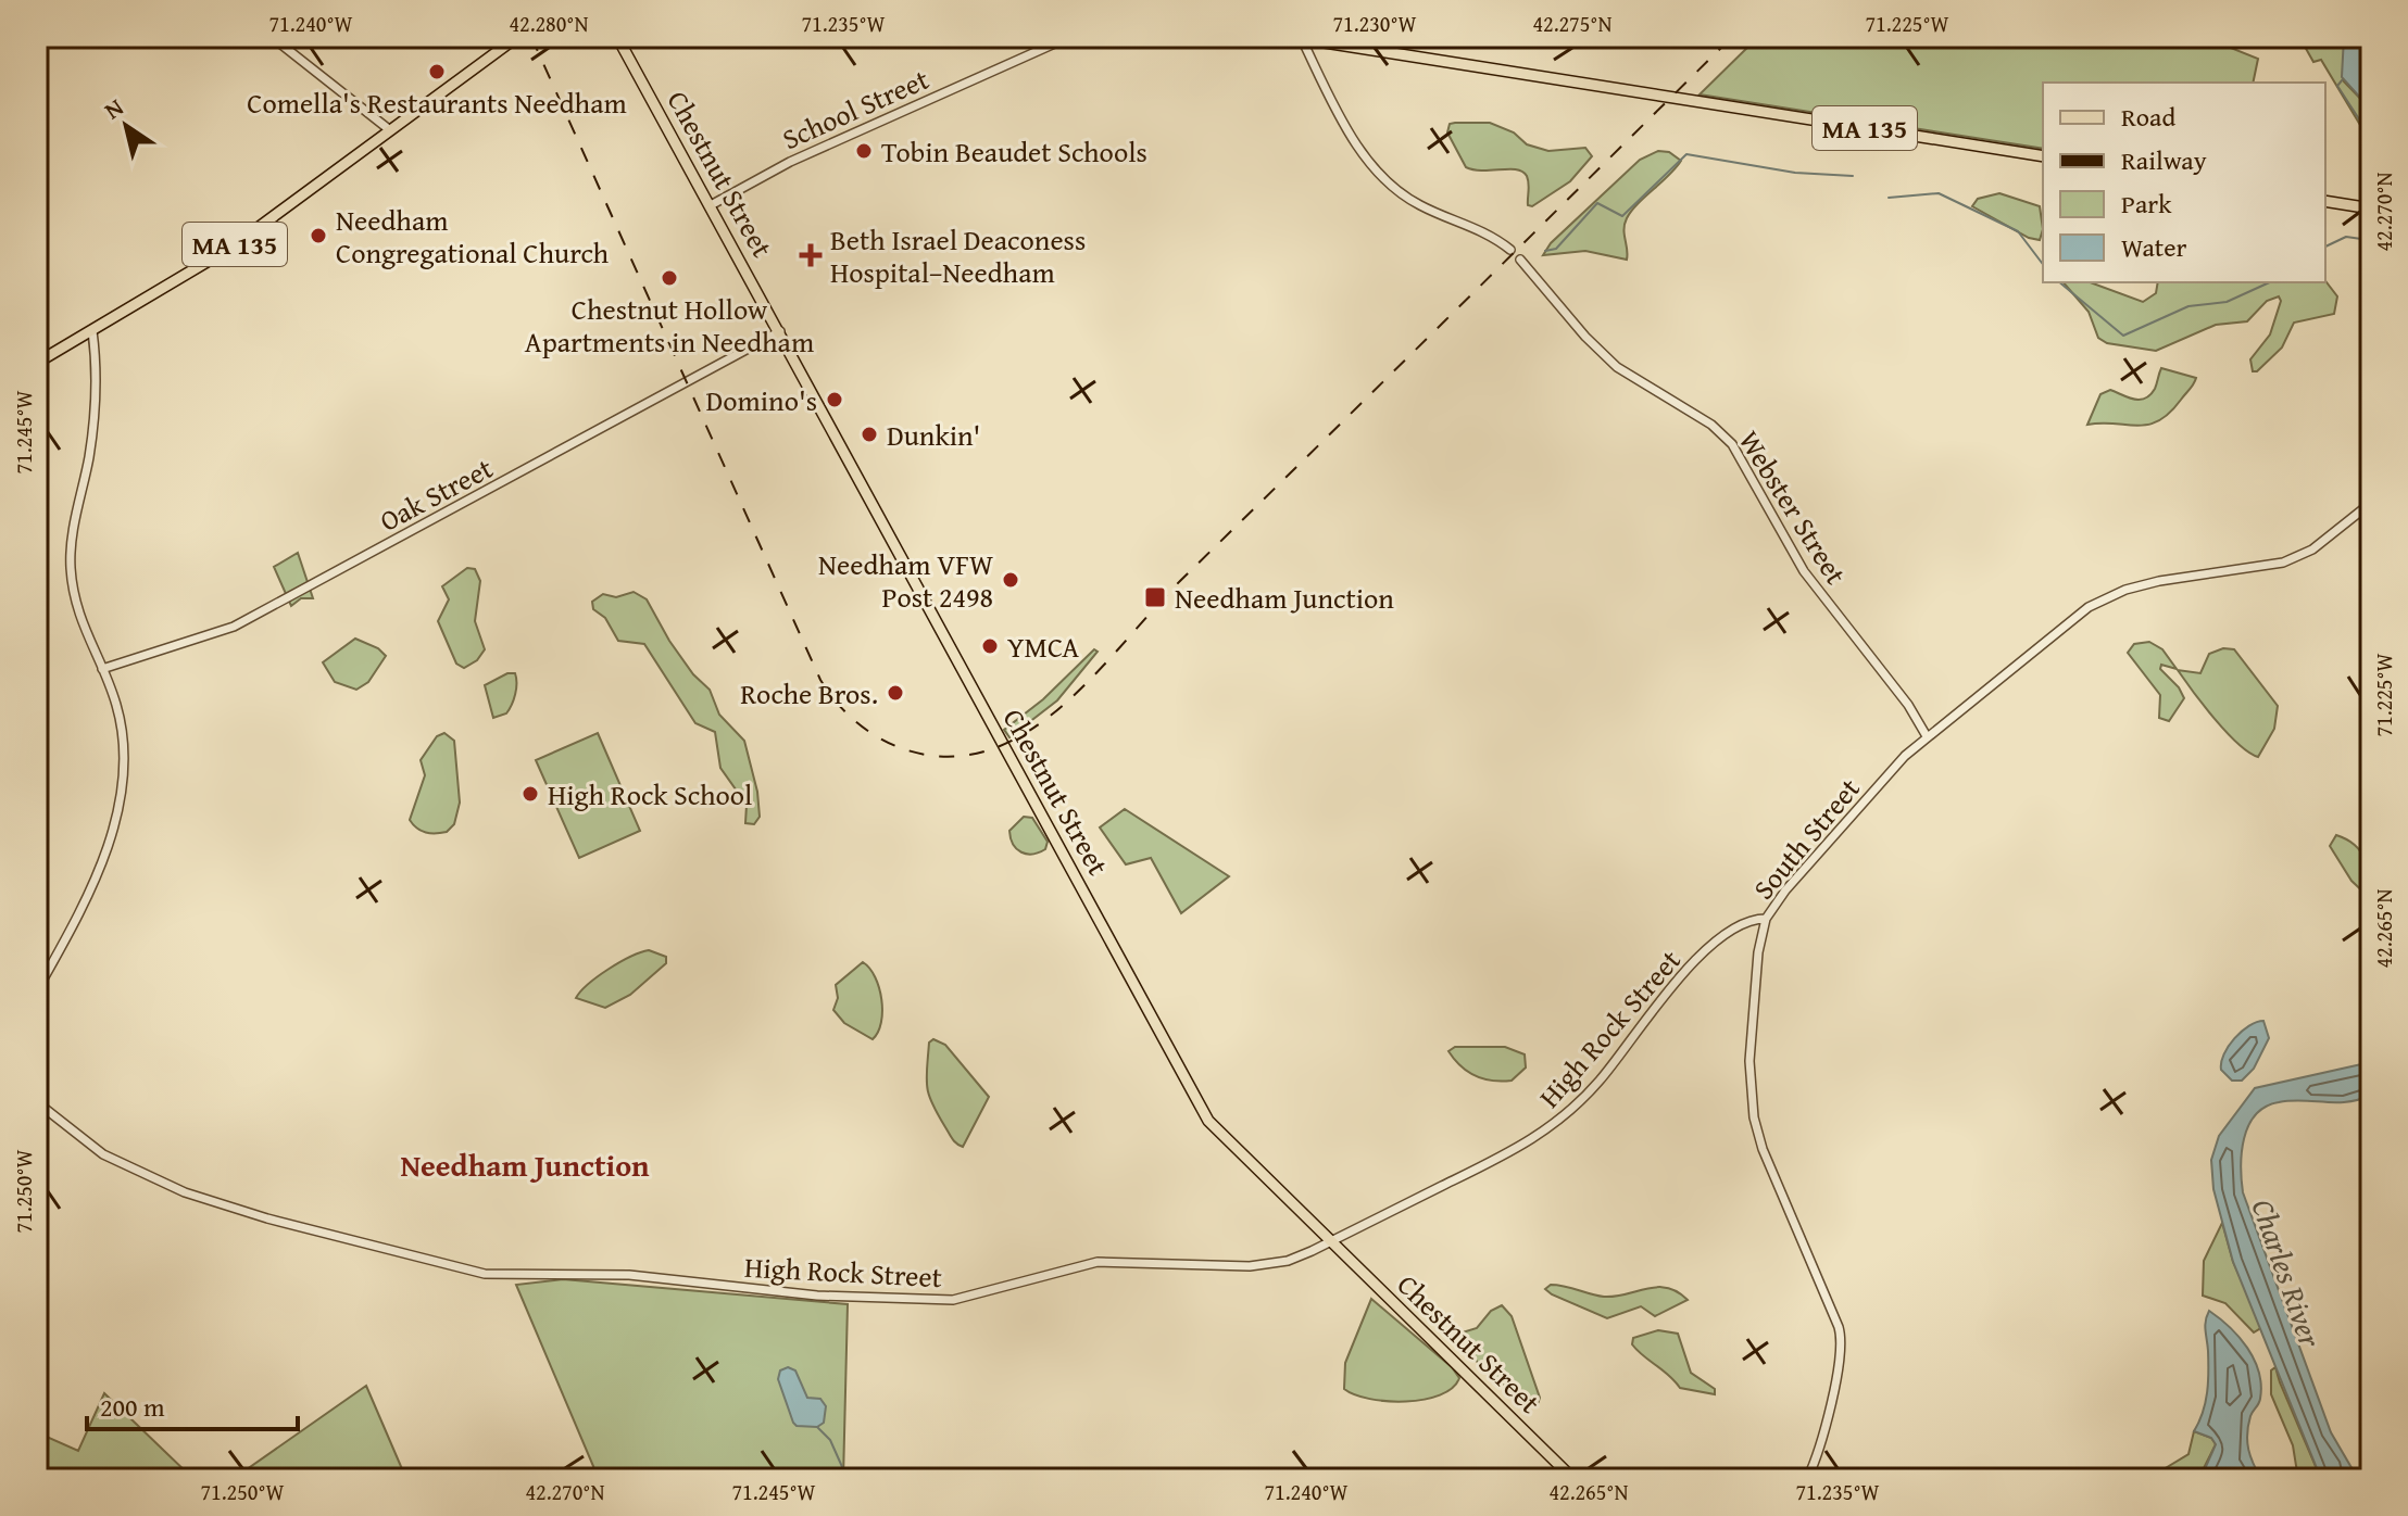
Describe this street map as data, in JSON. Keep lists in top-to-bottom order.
{
  "streets": {
    "main road": ["MA 135", "Chestnut Street"],
    "street": [
      "School Street",
      "Oak Street",
      "Webster Street",
      "South Street",
      "High Rock Street"
    ]
  },
  "crossings": [
    ["School Street", "Chestnut Street"],
    ["Chestnut Street", "Oak Street"],
    ["Chestnut Street", "High Rock Street"],
    ["Webster Street", "South Street"],
    ["South Street", "High Rock Street"]
  ],
  "districts": ["Needham Junction"],
  "water": ["Charles River"],
  "places": {
    "other": [
      "Comella's Restaurants Needham",
      "Tobin Beaudet Schools",
      "Needham Congregational Church",
      "Chestnut Hollow Apartments in Needham",
      "Domino's",
      "Dunkin'",
      "Needham VFW Post 2498",
      "YMCA",
      "Roche Bros.",
      "High Rock School"
    ],
    "health": ["Beth Israel Deaconess Hospital–Needham"],
    "transit": ["Needham Junction"]
  },
  "legend": [
    "Road",
    "Railway",
    "Park",
    "Water"
  ],
  "scale_bar": "200 m",
  "north": "top left",
  "coordinates": [
    "71.240°W",
    "42.280°N",
    "71.235°W",
    "71.230°W",
    "42.275°N",
    "71.225°W",
    "42.270°N",
    "71.245°W",
    "42.265°N",
    "71.250°W"
  ]
}
